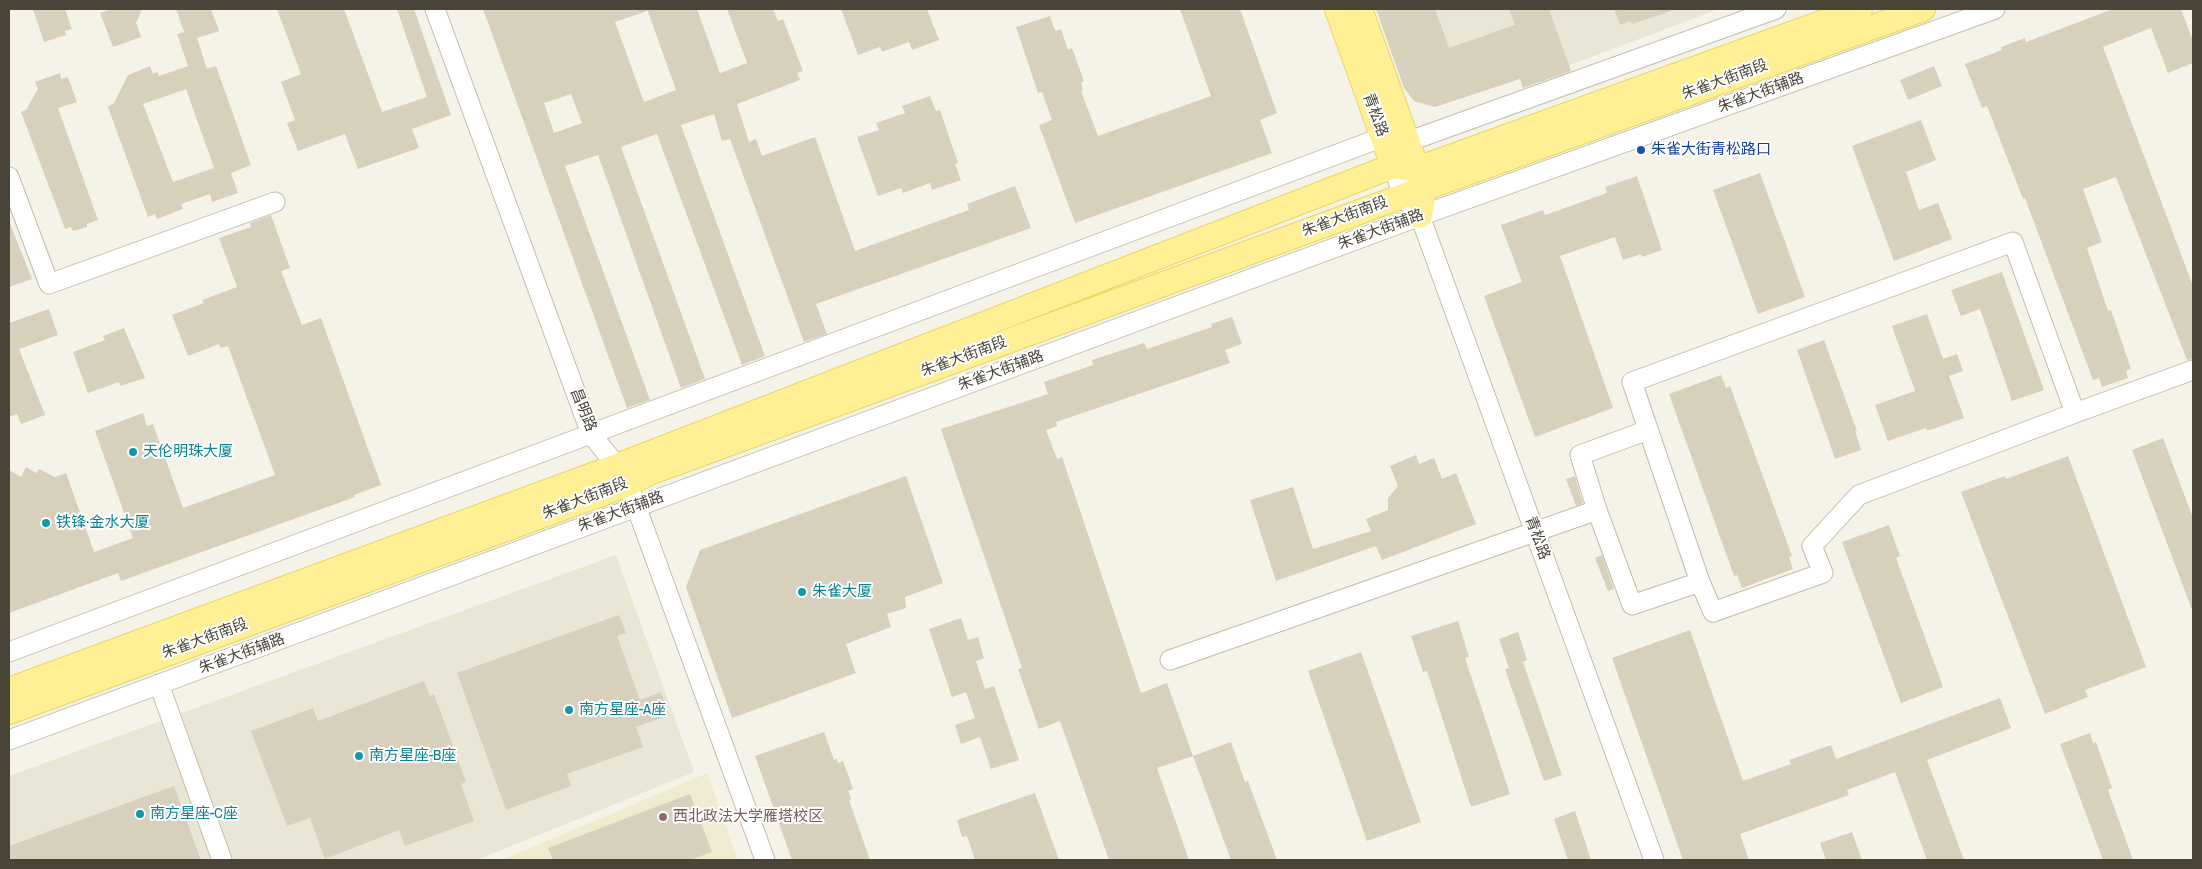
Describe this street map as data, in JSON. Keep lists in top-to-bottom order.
{
  "streets": {
    "main road": ["朱雀大街南段", "青松路"],
    "street": ["朱雀大街辅路", "昌明路"]
  },
  "crossings": [
    ["朱雀大街南段", "青松路"],
    ["朱雀大街南段", "昌明路"],
    ["朱雀大街辅路", "青松路"],
    ["朱雀大街辅路", "昌明路"]
  ],
  "places": [
    "朱雀大街青松路口",
    "天伦明珠大厦",
    "铁锋·金水大厦",
    "朱雀大厦",
    "南方星座-A座",
    "南方星座-B座",
    "南方星座-C座",
    "西北政法大学雁塔校区"
  ]
}
